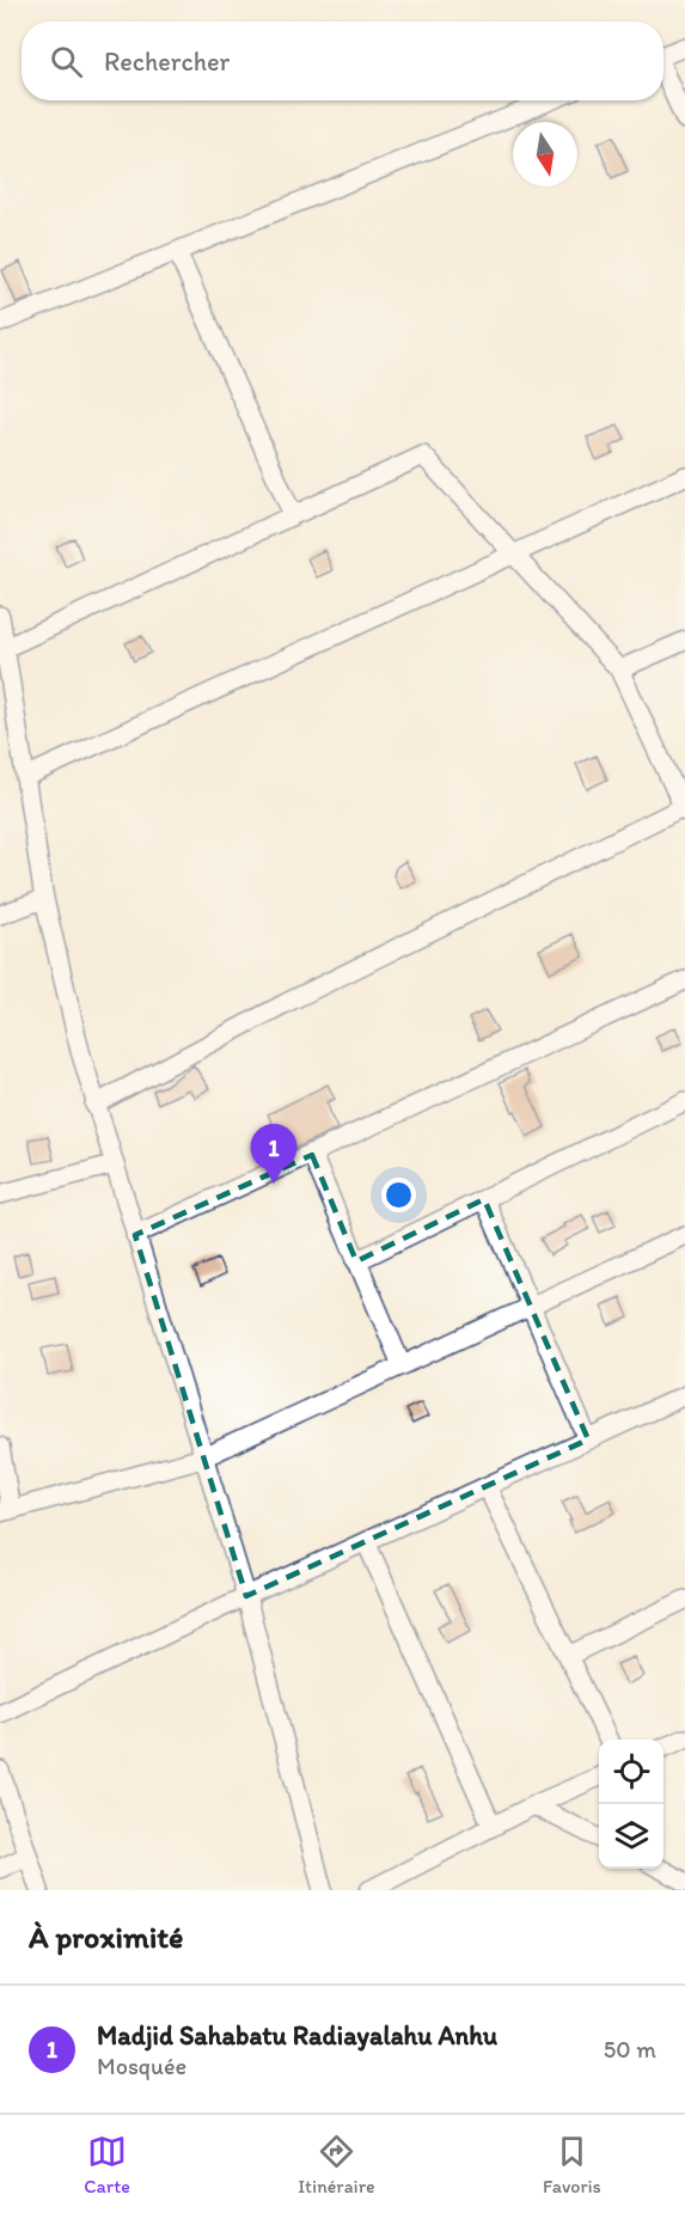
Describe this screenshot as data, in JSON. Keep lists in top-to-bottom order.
{
  "north": "bottom",
  "page": {
    "search": "Rechercher",
    "pins": "1",
    "heading": "À proximité",
    "list": [
      {
        "mark": "1",
        "name": "Madjid Sahabatu Radiayalahu Anhu",
        "note": "Mosquée",
        "value": "50 m"
      }
    ],
    "nav": ["Carte", "Itinéraire", "Favoris"]
  }
}
